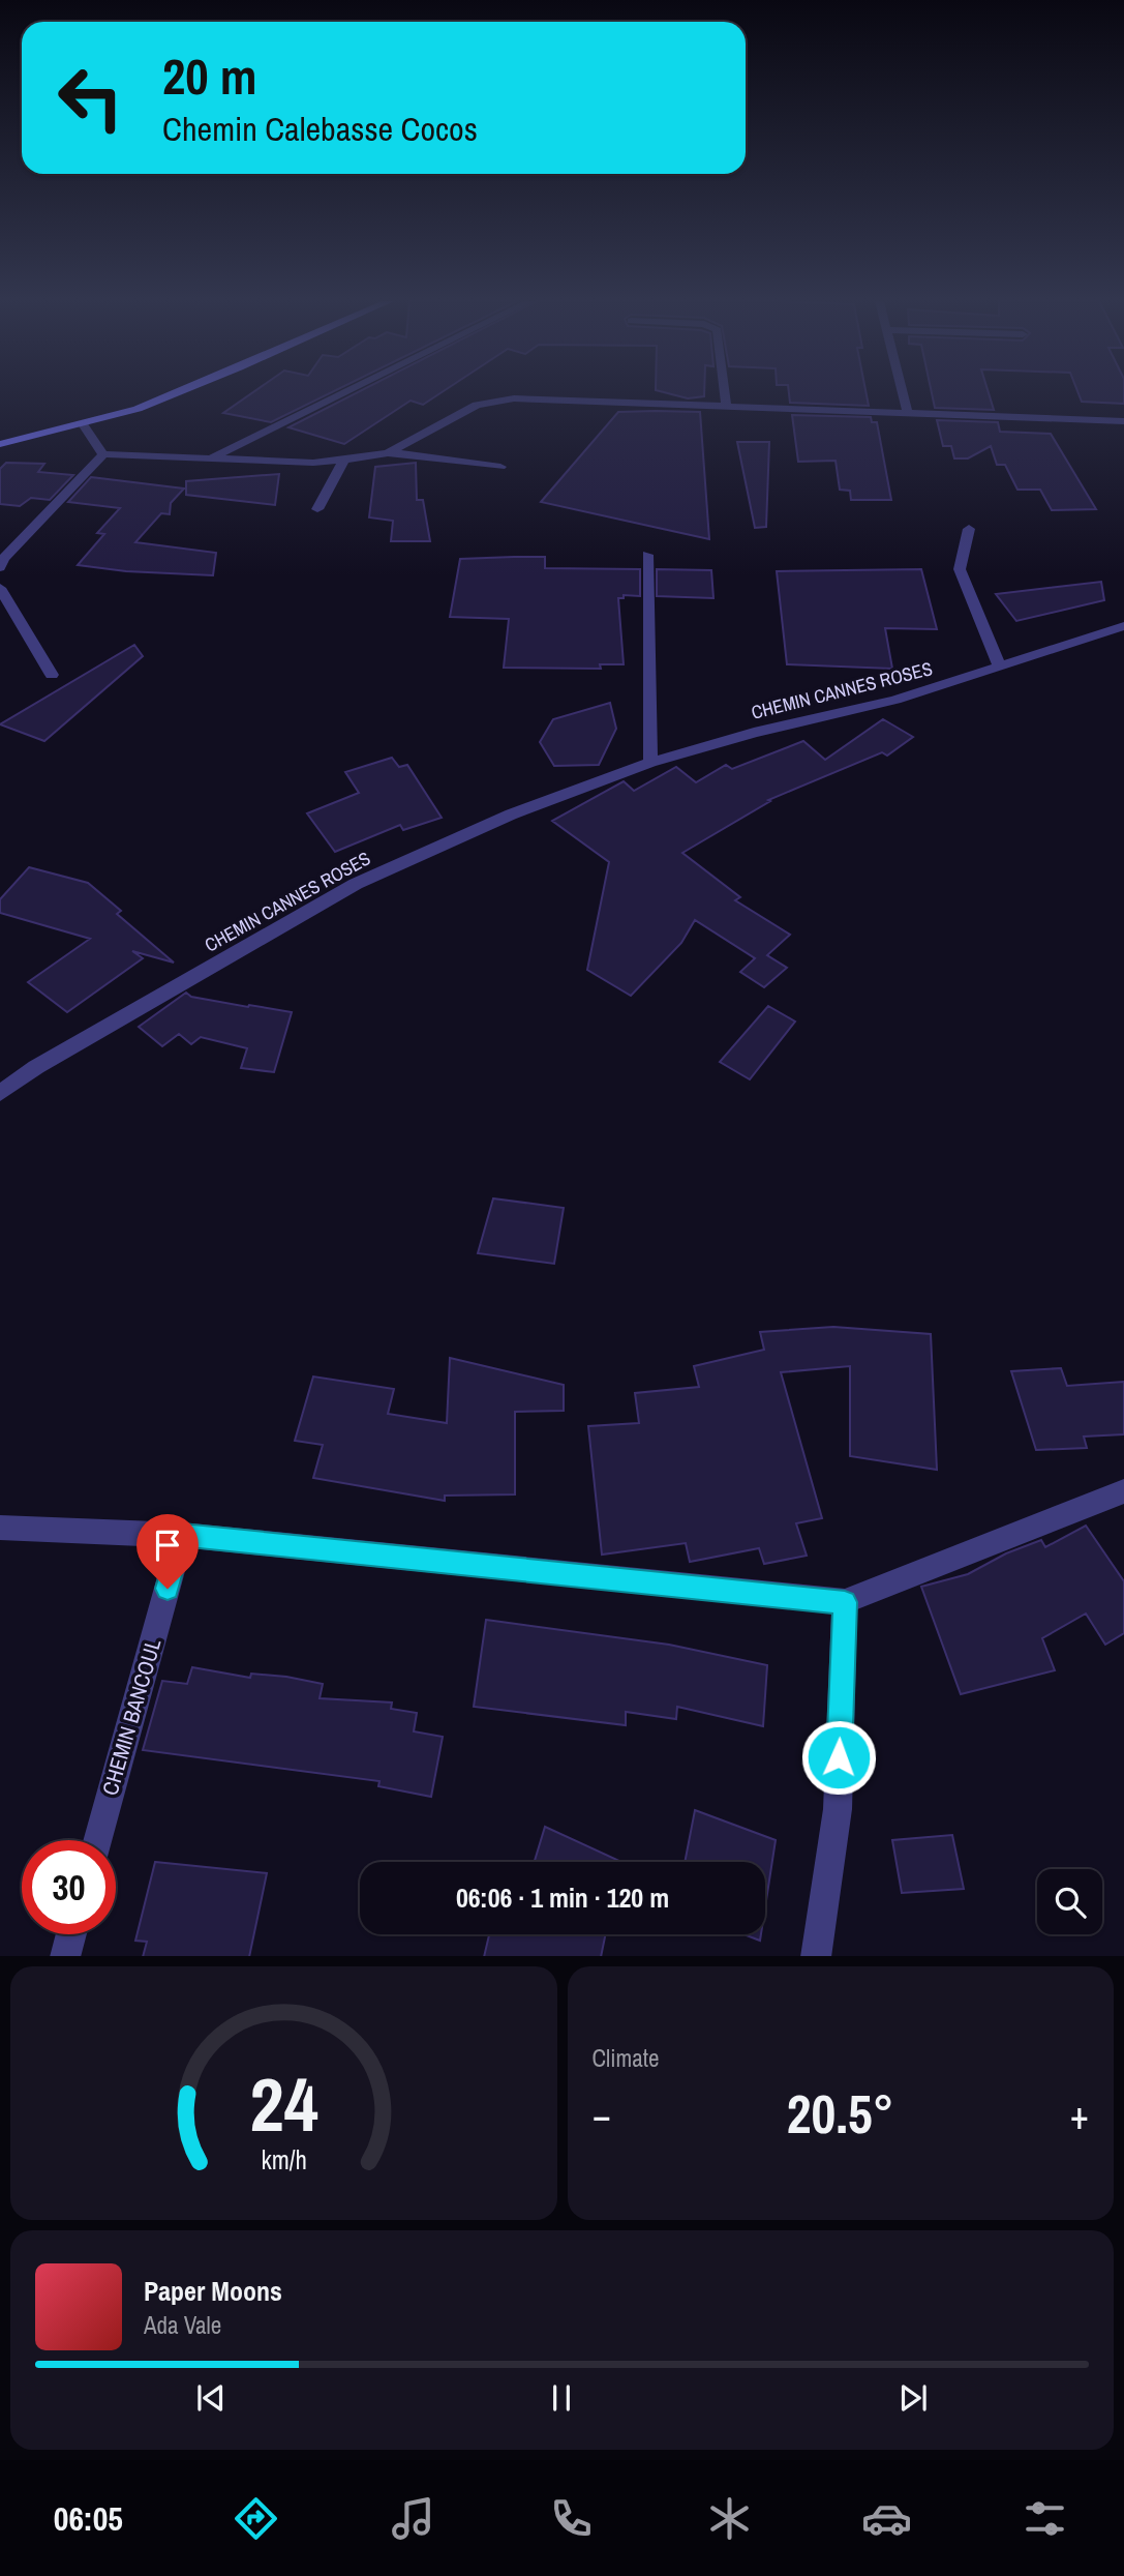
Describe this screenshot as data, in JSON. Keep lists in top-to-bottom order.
{
  "streets": {
    "street": ["CHEMIN CANNES ROSES", "CHEMIN BANCOUL"]
  },
  "page": {
    "turn": ["20 m", "Chemin Calebasse Cocos"],
    "limit": "30",
    "trip": "06:06 · 1 min · 120 m",
    "tile": "Climate",
    "heat": ["−", "20.5°", "+"],
    "song": ["Paper Moons", "Ada Vale"],
    "tabs": "06:05",
    "gauge": ["24", "km/h"]
  }
}
